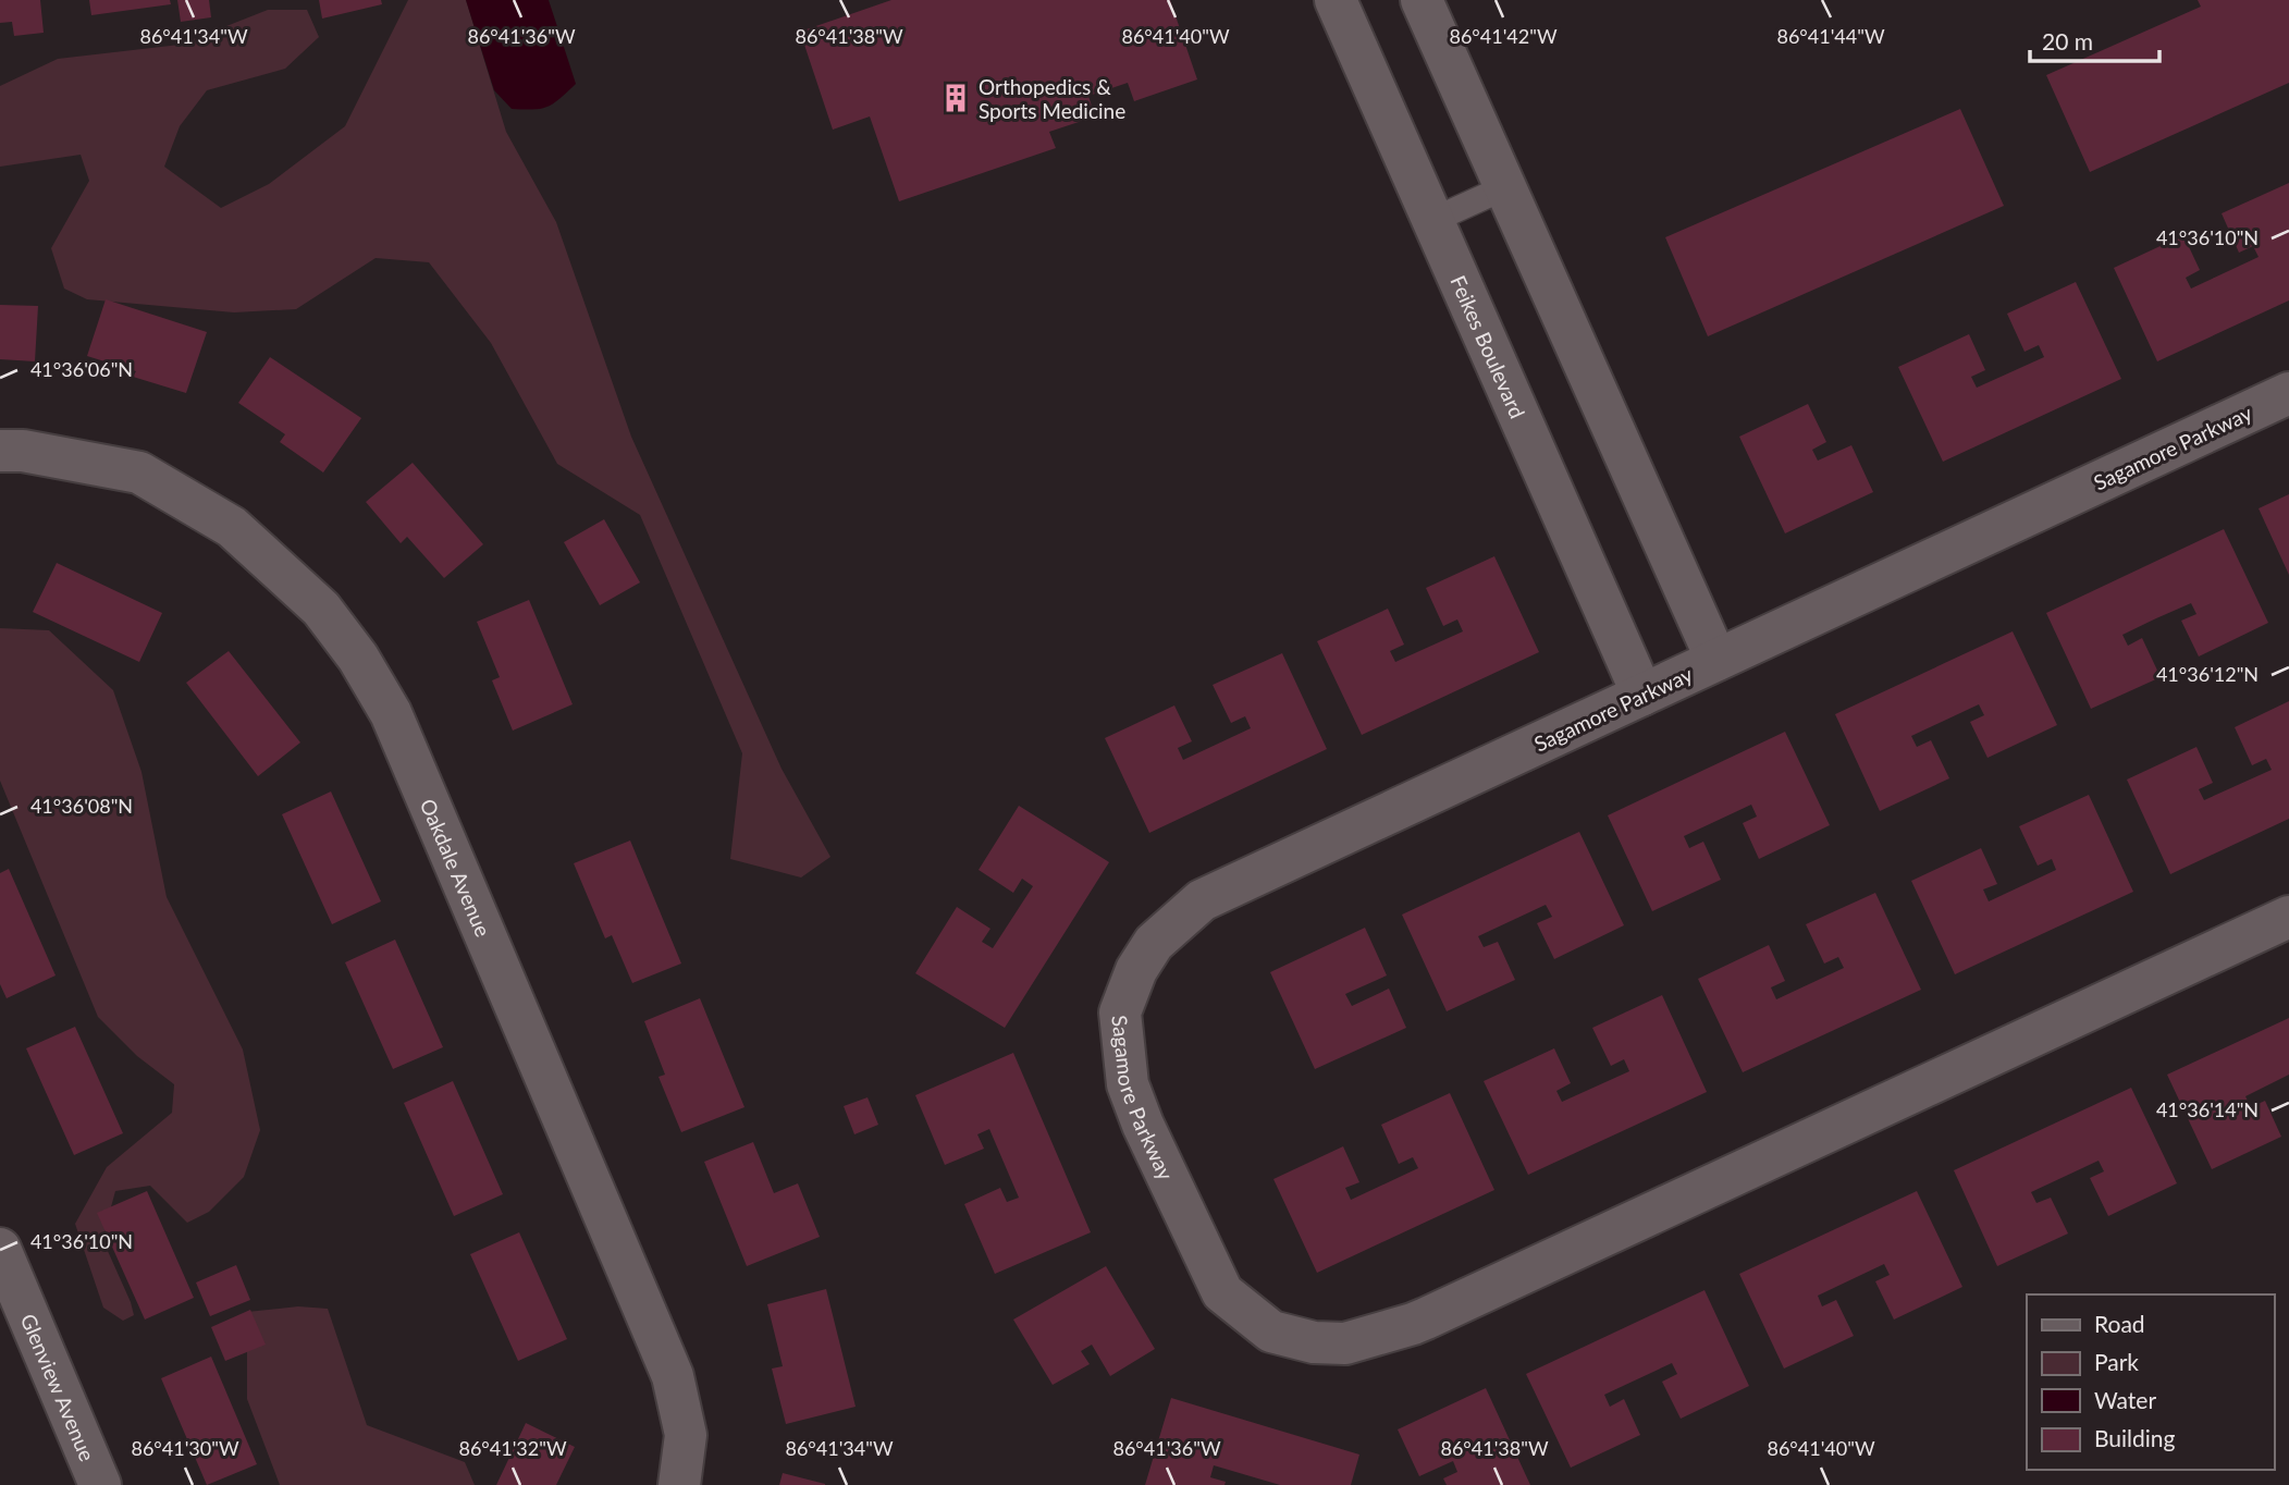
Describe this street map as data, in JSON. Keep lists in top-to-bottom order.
{
  "streets": {
    "street": [
      "Feikes Boulevard",
      "Sagamore Parkway",
      "Oakdale Avenue",
      "Glenview Avenue"
    ]
  },
  "crossings": [
    ["Feikes Boulevard", "Sagamore Parkway"]
  ],
  "places": {
    "building": ["Orthopedics & Sports Medicine"]
  },
  "legend": [
    "Road",
    "Park",
    "Water",
    "Building"
  ],
  "scale_bar": "20 m",
  "coordinates": [
    "86°41'34\"W",
    "86°41'36\"W",
    "86°41'38\"W",
    "86°41'40\"W",
    "86°41'42\"W",
    "86°41'44\"W",
    "41°36'10\"N",
    "41°36'06\"N",
    "41°36'12\"N",
    "41°36'08\"N",
    "41°36'14\"N",
    "86°41'30\"W",
    "86°41'32\"W"
  ]
}
